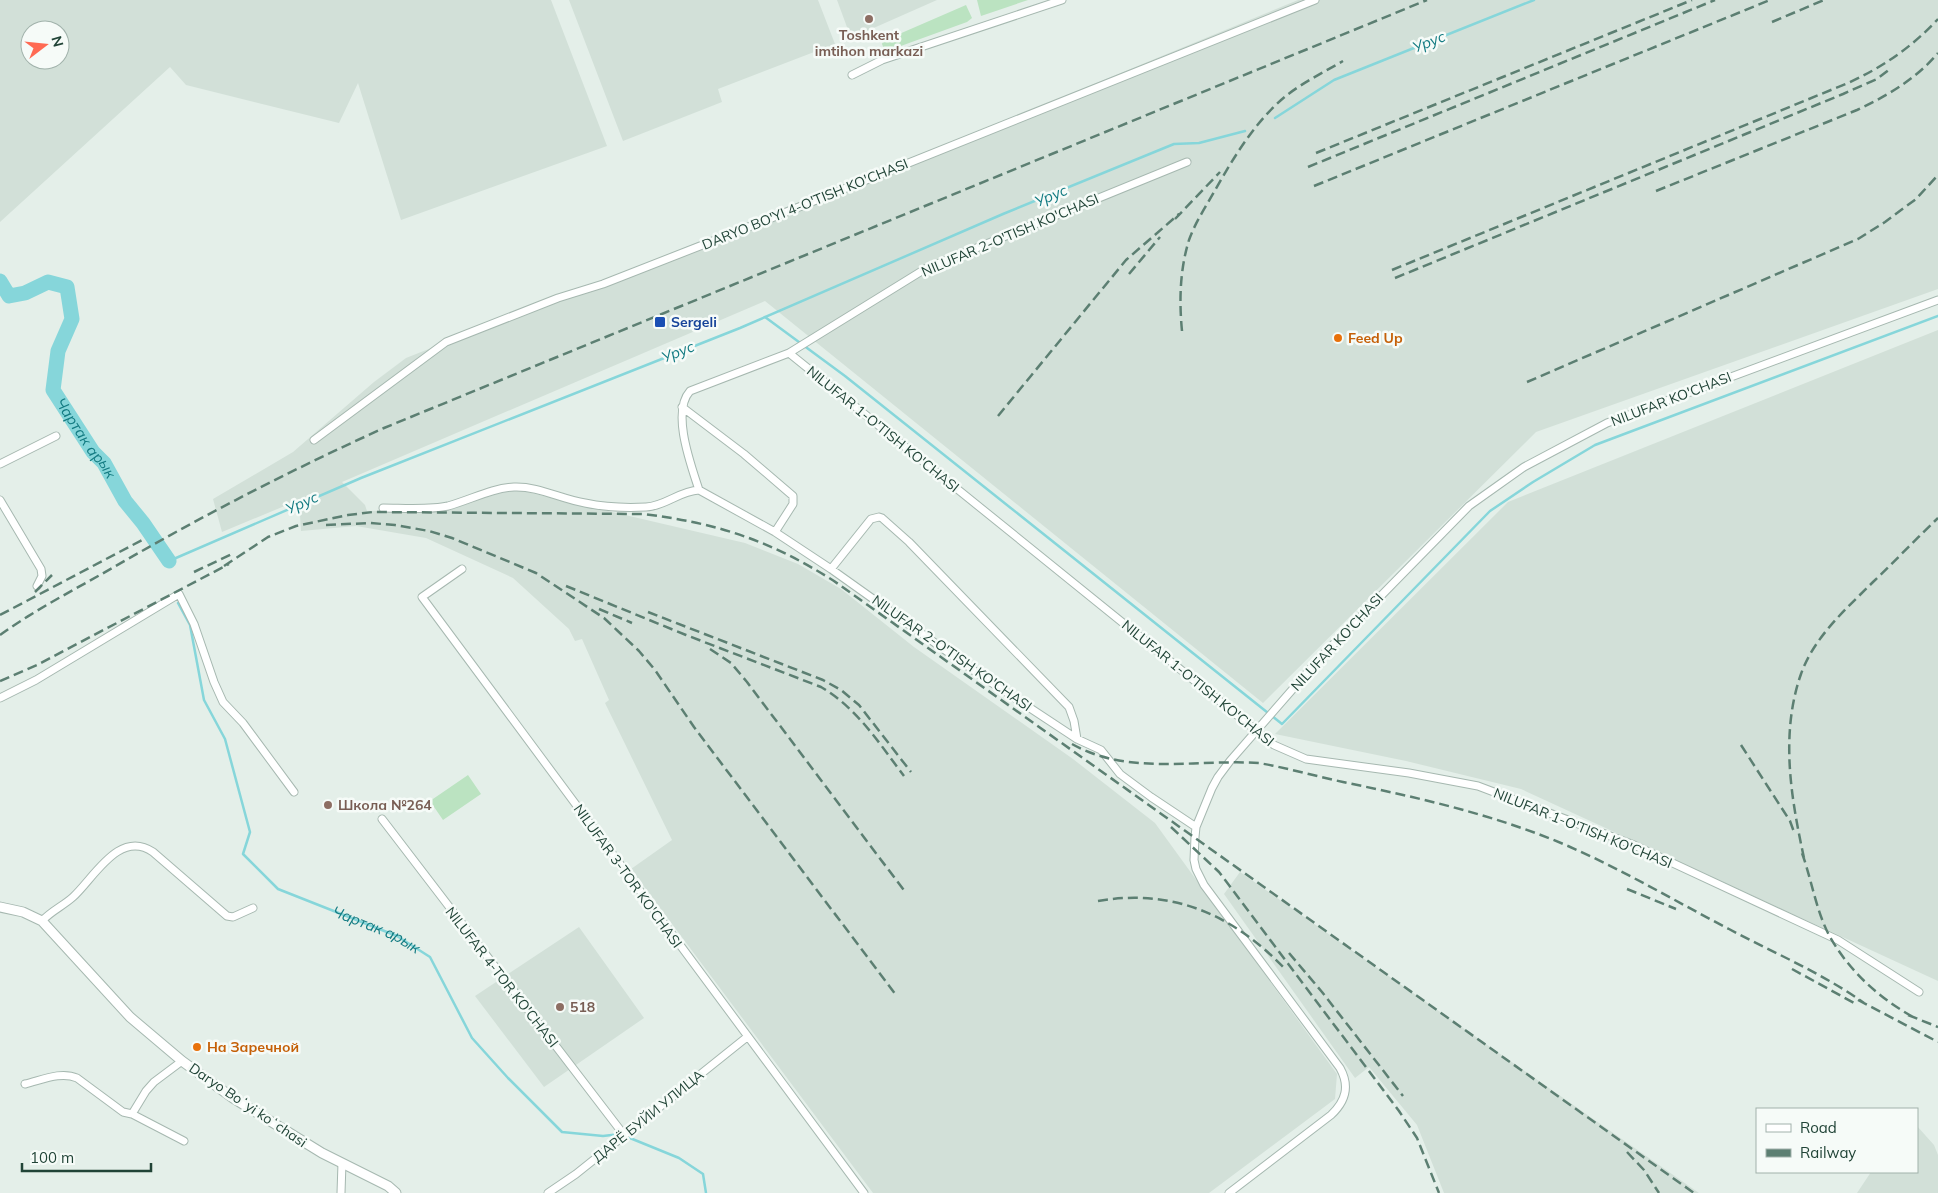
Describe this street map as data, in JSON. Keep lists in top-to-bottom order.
{
  "streets": {
    "street": [
      "DARYO BO'YI 4-O'TISH KO'CHASI",
      "NILUFAR 2-O'TISH KO'CHASI",
      "NILUFAR KO'CHASI",
      "NILUFAR 1-O'TISH KO'CHASI",
      "NILUFAR 3-TOR KO'CHASI",
      "NILUFAR 4-TOR KO'CHASI",
      "Daryo Boʻyi koʻchasi",
      "ДАРЁ БУЙИ УЛИЦА"
    ]
  },
  "crossings": [
    ["NILUFAR 2-O'TISH KO'CHASI", "NILUFAR KO'CHASI"],
    ["NILUFAR 2-O'TISH KO'CHASI", "NILUFAR 1-O'TISH KO'CHASI"],
    ["NILUFAR KO'CHASI", "NILUFAR 1-O'TISH KO'CHASI"],
    ["NILUFAR 3-TOR KO'CHASI", "ДАРЁ БУЙИ УЛИЦА"],
    ["NILUFAR 4-TOR KO'CHASI", "ДАРЁ БУЙИ УЛИЦА"]
  ],
  "water": ["Урус", "Чартак арык"],
  "places": {
    "other": [
      "Toshkent imtihon markazi",
      "Feed Up",
      "Школа №264",
      "518",
      "На Заречной"
    ],
    "transit": ["Sergeli"]
  },
  "legend": ["Road", "Railway"],
  "scale_bar": "100 m",
  "north": "right"
}
